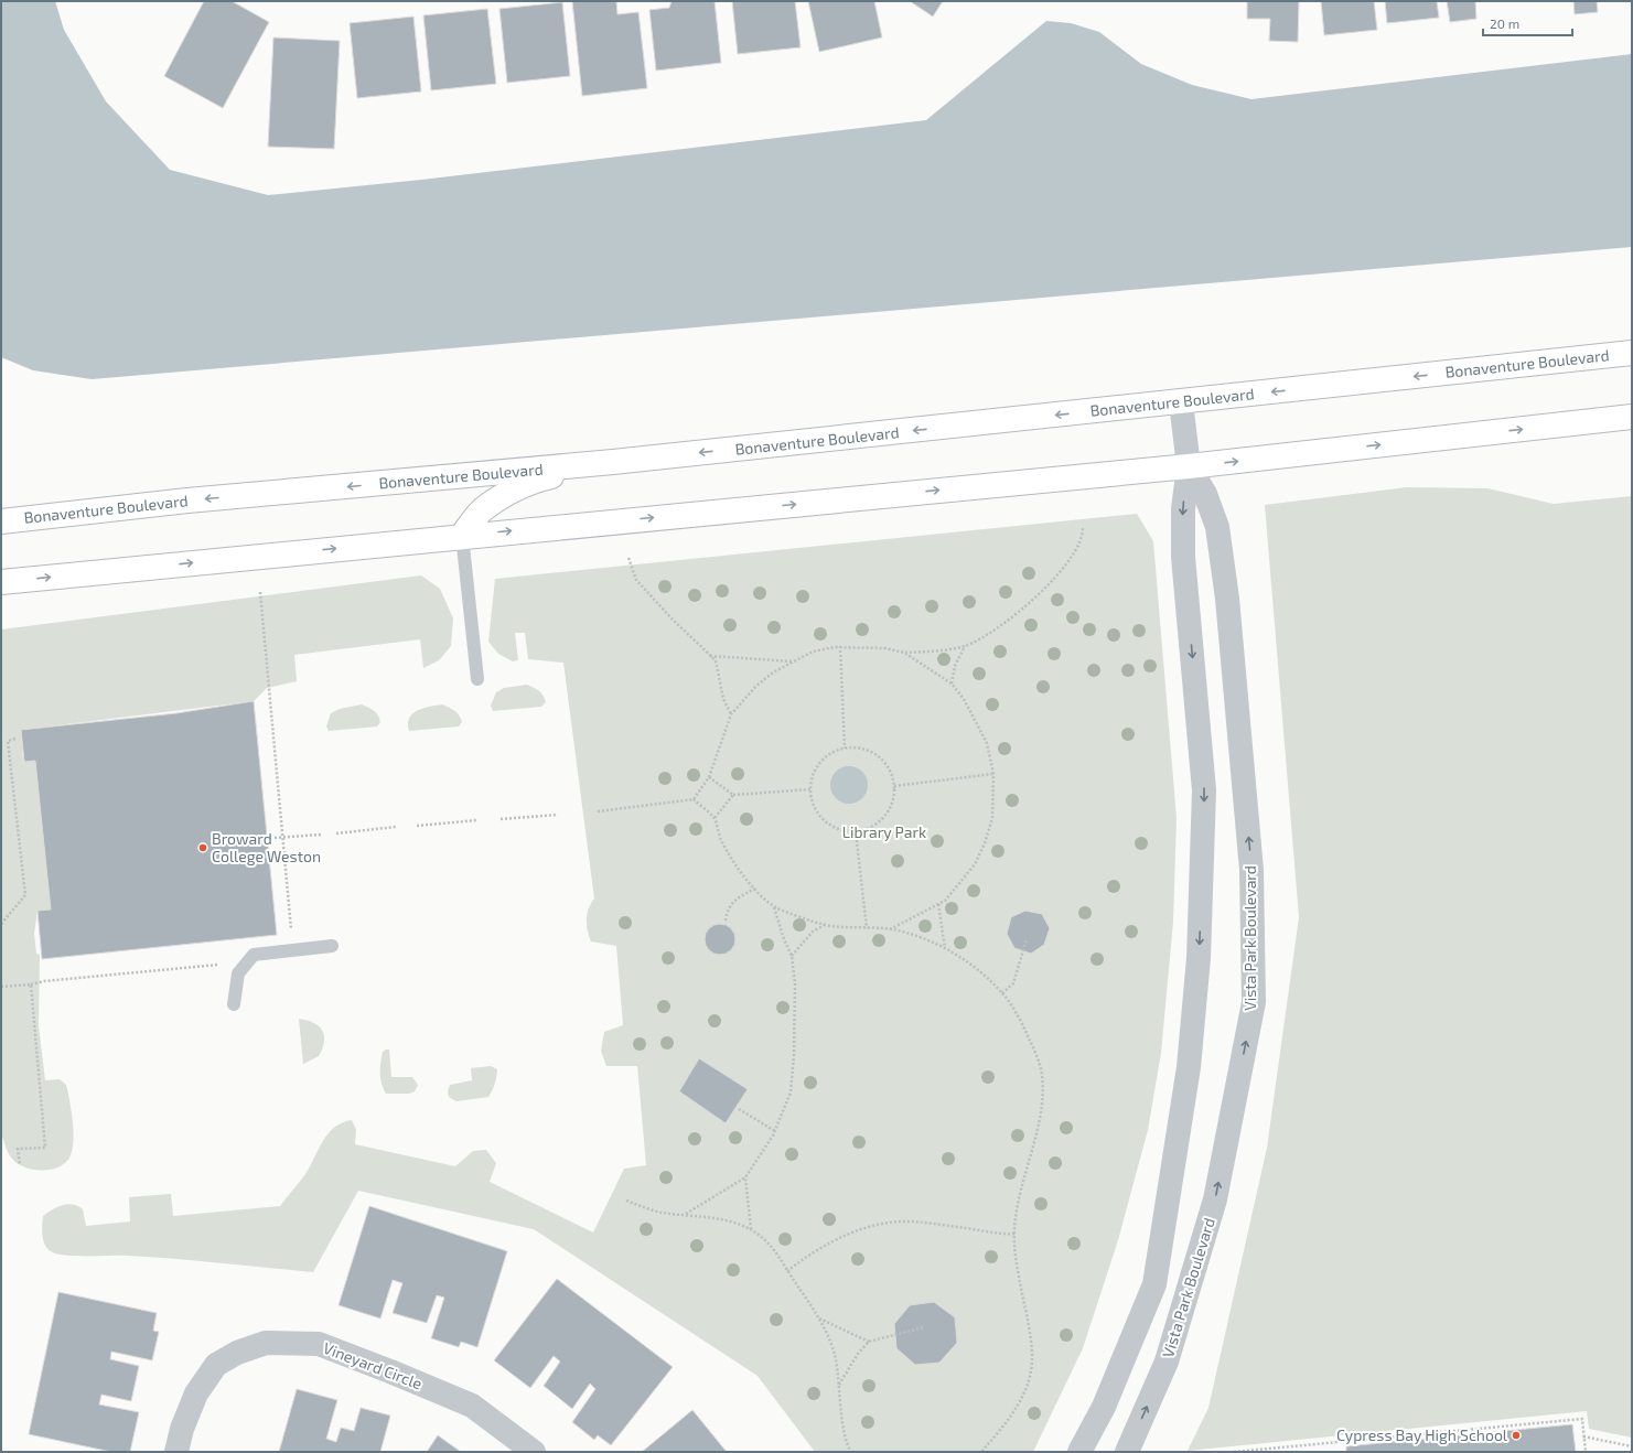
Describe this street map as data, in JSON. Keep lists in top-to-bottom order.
{
  "streets": {
    "main road": ["Bonaventure Boulevard"],
    "street": ["Vista Park Boulevard", "Vineyard Circle"]
  },
  "crossings": [
    ["Bonaventure Boulevard", "Vista Park Boulevard"]
  ],
  "parks": ["Library Park"],
  "places": ["Broward College Weston", "Cypress Bay High School"],
  "scale_bar": "20 m"
}
